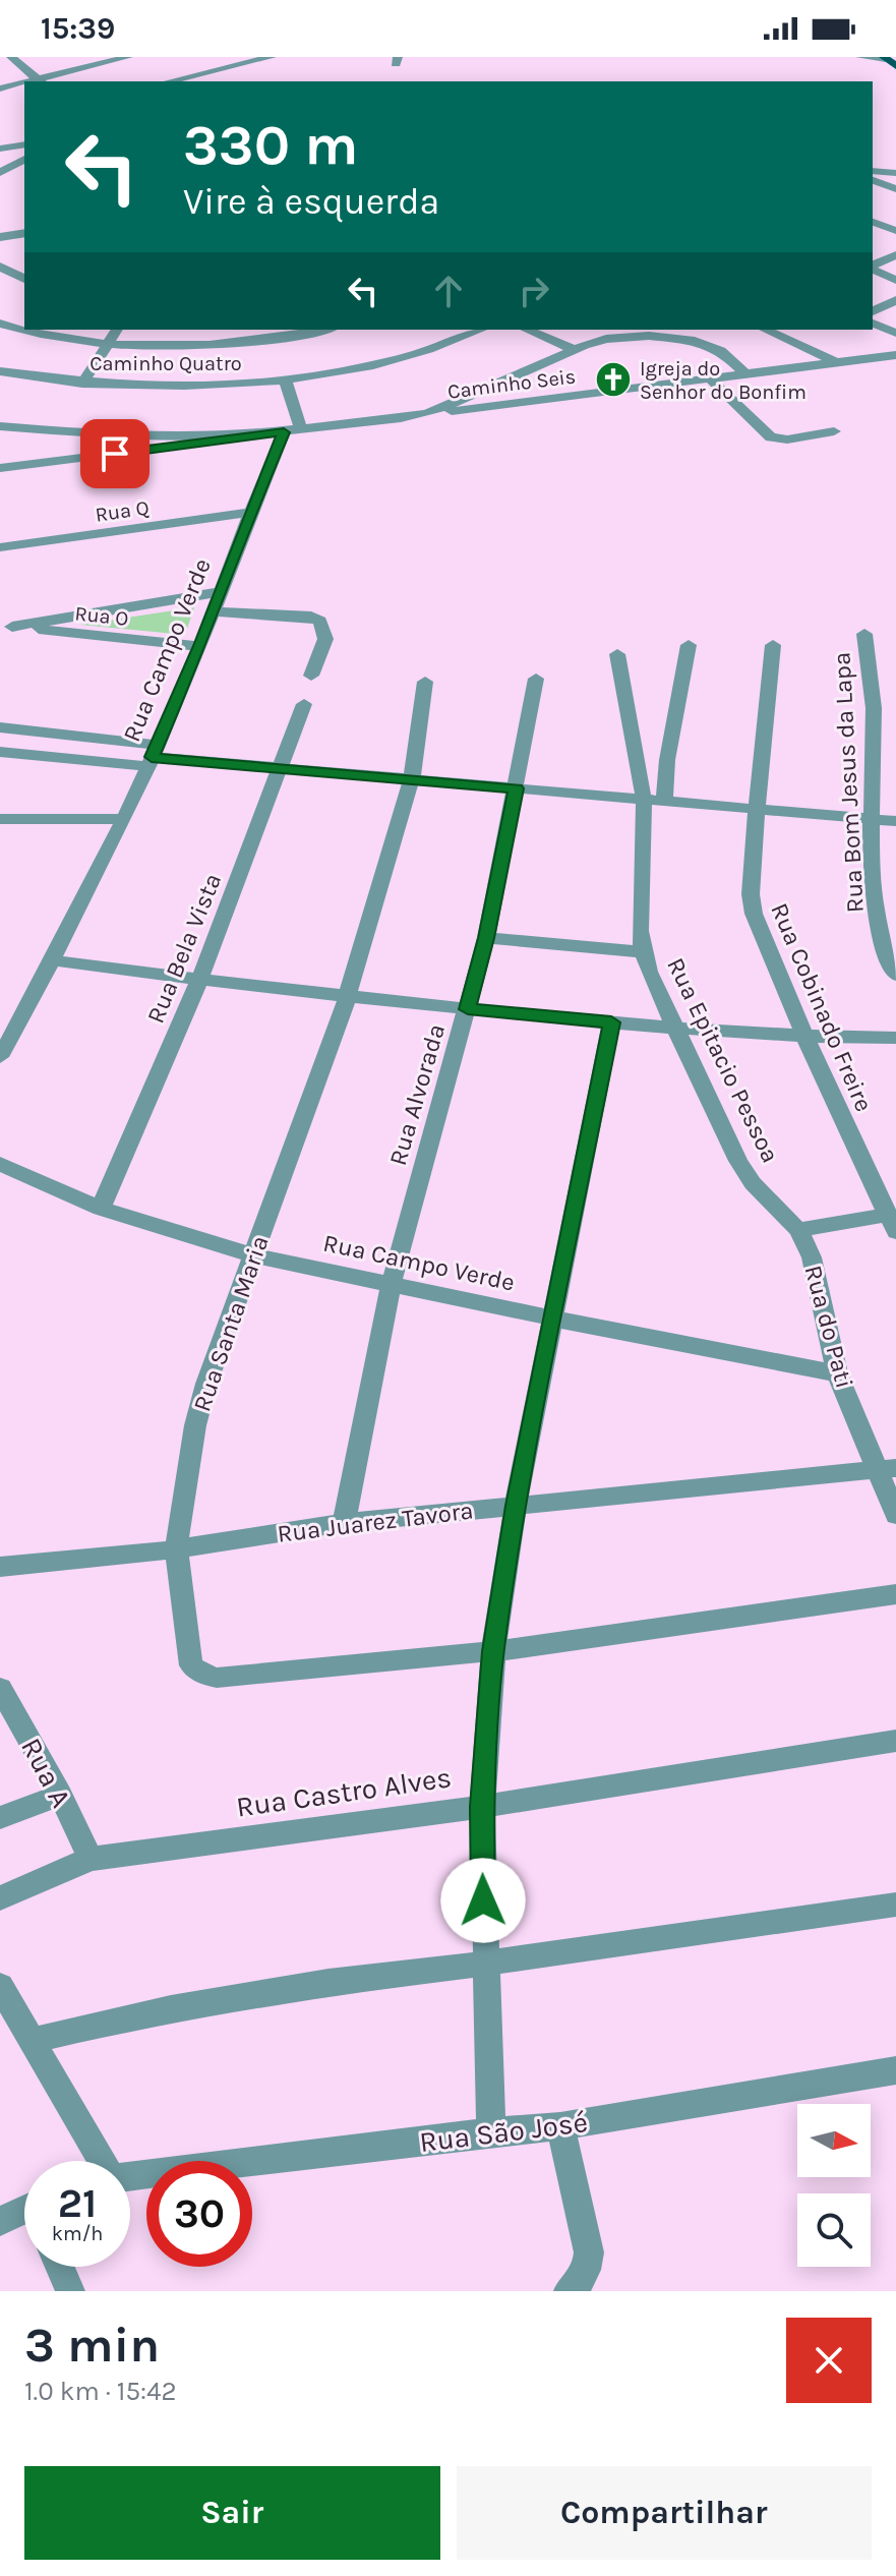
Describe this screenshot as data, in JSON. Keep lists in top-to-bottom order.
{
  "streets": {
    "street": [
      "Caminho Quatro",
      "Caminho Seis",
      "Rua Q",
      "Rua O",
      "Rua Campo Verde",
      "Rua Bom Jesus da Lapa",
      "Rua Bela Vista",
      "Rua Cobinado Freire",
      "Rua Epitacio Pessoa",
      "Rua Alvorada",
      "Rua Santa Maria",
      "Rua do Pati",
      "Rua Juarez Tavora",
      "Rua A",
      "Rua Castro Alves",
      "Rua São José"
    ]
  },
  "crossings": [
    ["Caminho Seis", "Rua Campo Verde"],
    ["Rua Q", "Rua Campo Verde"],
    ["Rua O", "Rua Campo Verde"],
    ["Rua Campo Verde", "Rua Bela Vista"],
    ["Rua Campo Verde", "Rua Alvorada"],
    ["Rua Campo Verde", "Rua Santa Maria"],
    ["Rua Campo Verde", "Rua do Pati"],
    ["Rua Epitacio Pessoa", "Rua do Pati"],
    ["Rua Alvorada", "Rua Juarez Tavora"],
    ["Rua Santa Maria", "Rua Juarez Tavora"],
    ["Rua do Pati", "Rua Juarez Tavora"],
    ["Rua A", "Rua Castro Alves"]
  ],
  "places": {
    "church": ["Igreja do Senhor do Bonfim"]
  },
  "north": "right",
  "page": {
    "status": "15:39",
    "turn": ["330 m", "Vire à esquerda"],
    "speed": "21 km/h",
    "limit": "30",
    "heading": ["3 min", "1.0 km · 15:42"],
    "buttons": ["Sair", "Compartilhar"]
  }
}
